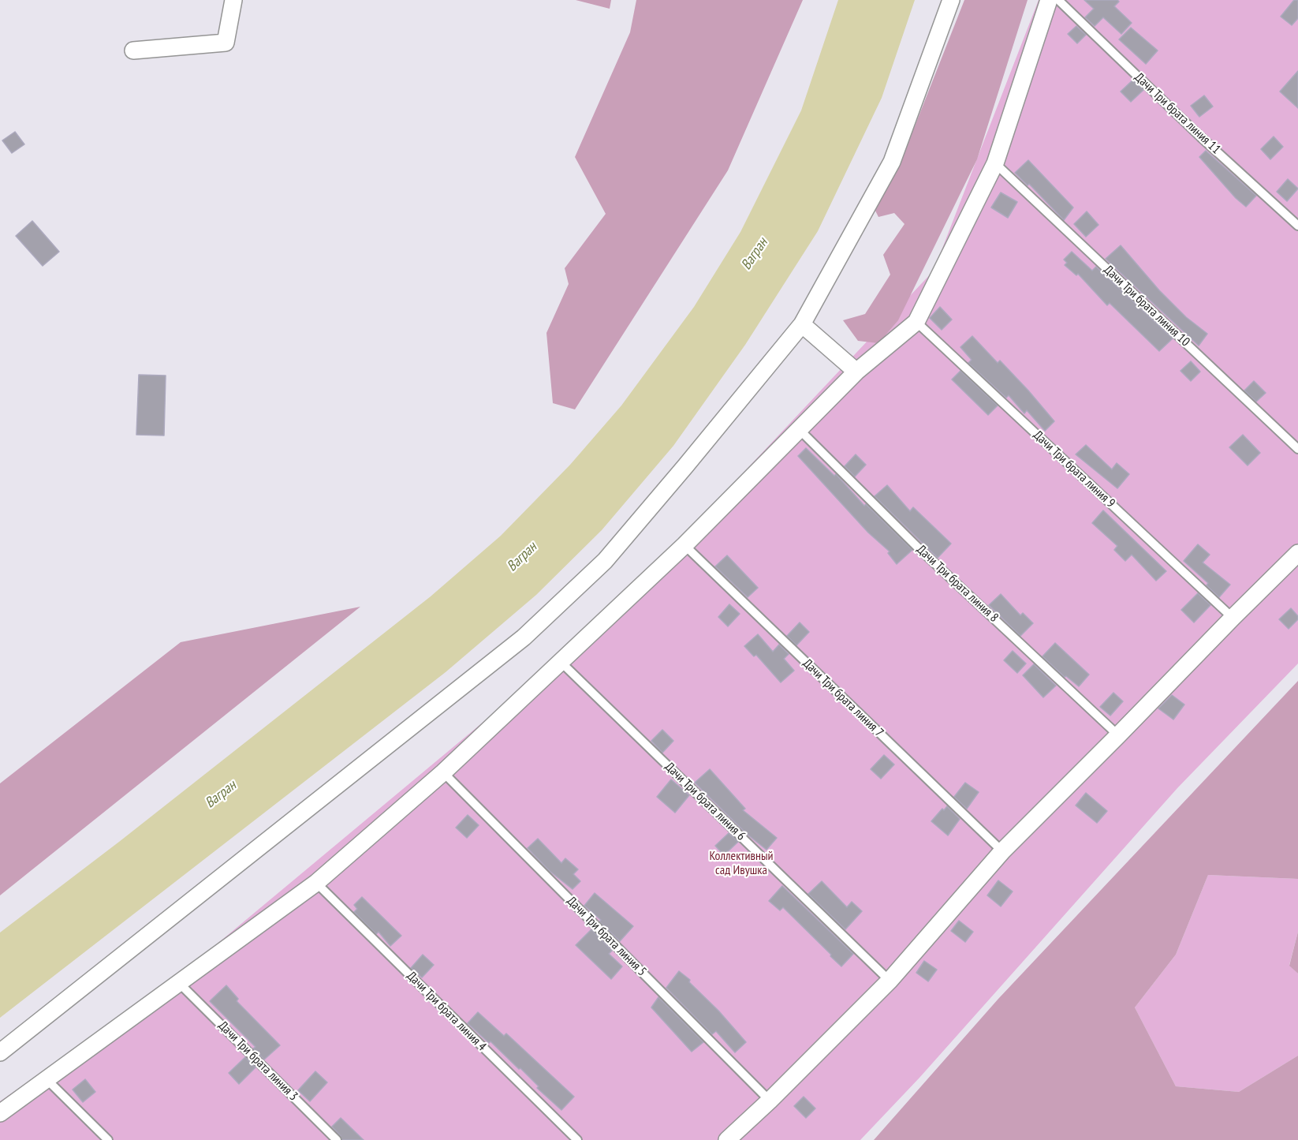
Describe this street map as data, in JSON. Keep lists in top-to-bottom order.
{
  "streets": {
    "lane": [
      "Дачи Три брата линия 11",
      "Дачи Три брата линия 10",
      "Дачи Три брата линия 9",
      "Дачи Три брата линия 8",
      "Дачи Три брата линия 7",
      "Дачи Три брата линия 6",
      "Дачи Три брата линия 5",
      "Дачи Три брата линия 4",
      "Дачи Три брата линия 3"
    ]
  },
  "water": ["Вагран"],
  "parks": ["Коллективный сад Ивушка"]
}
